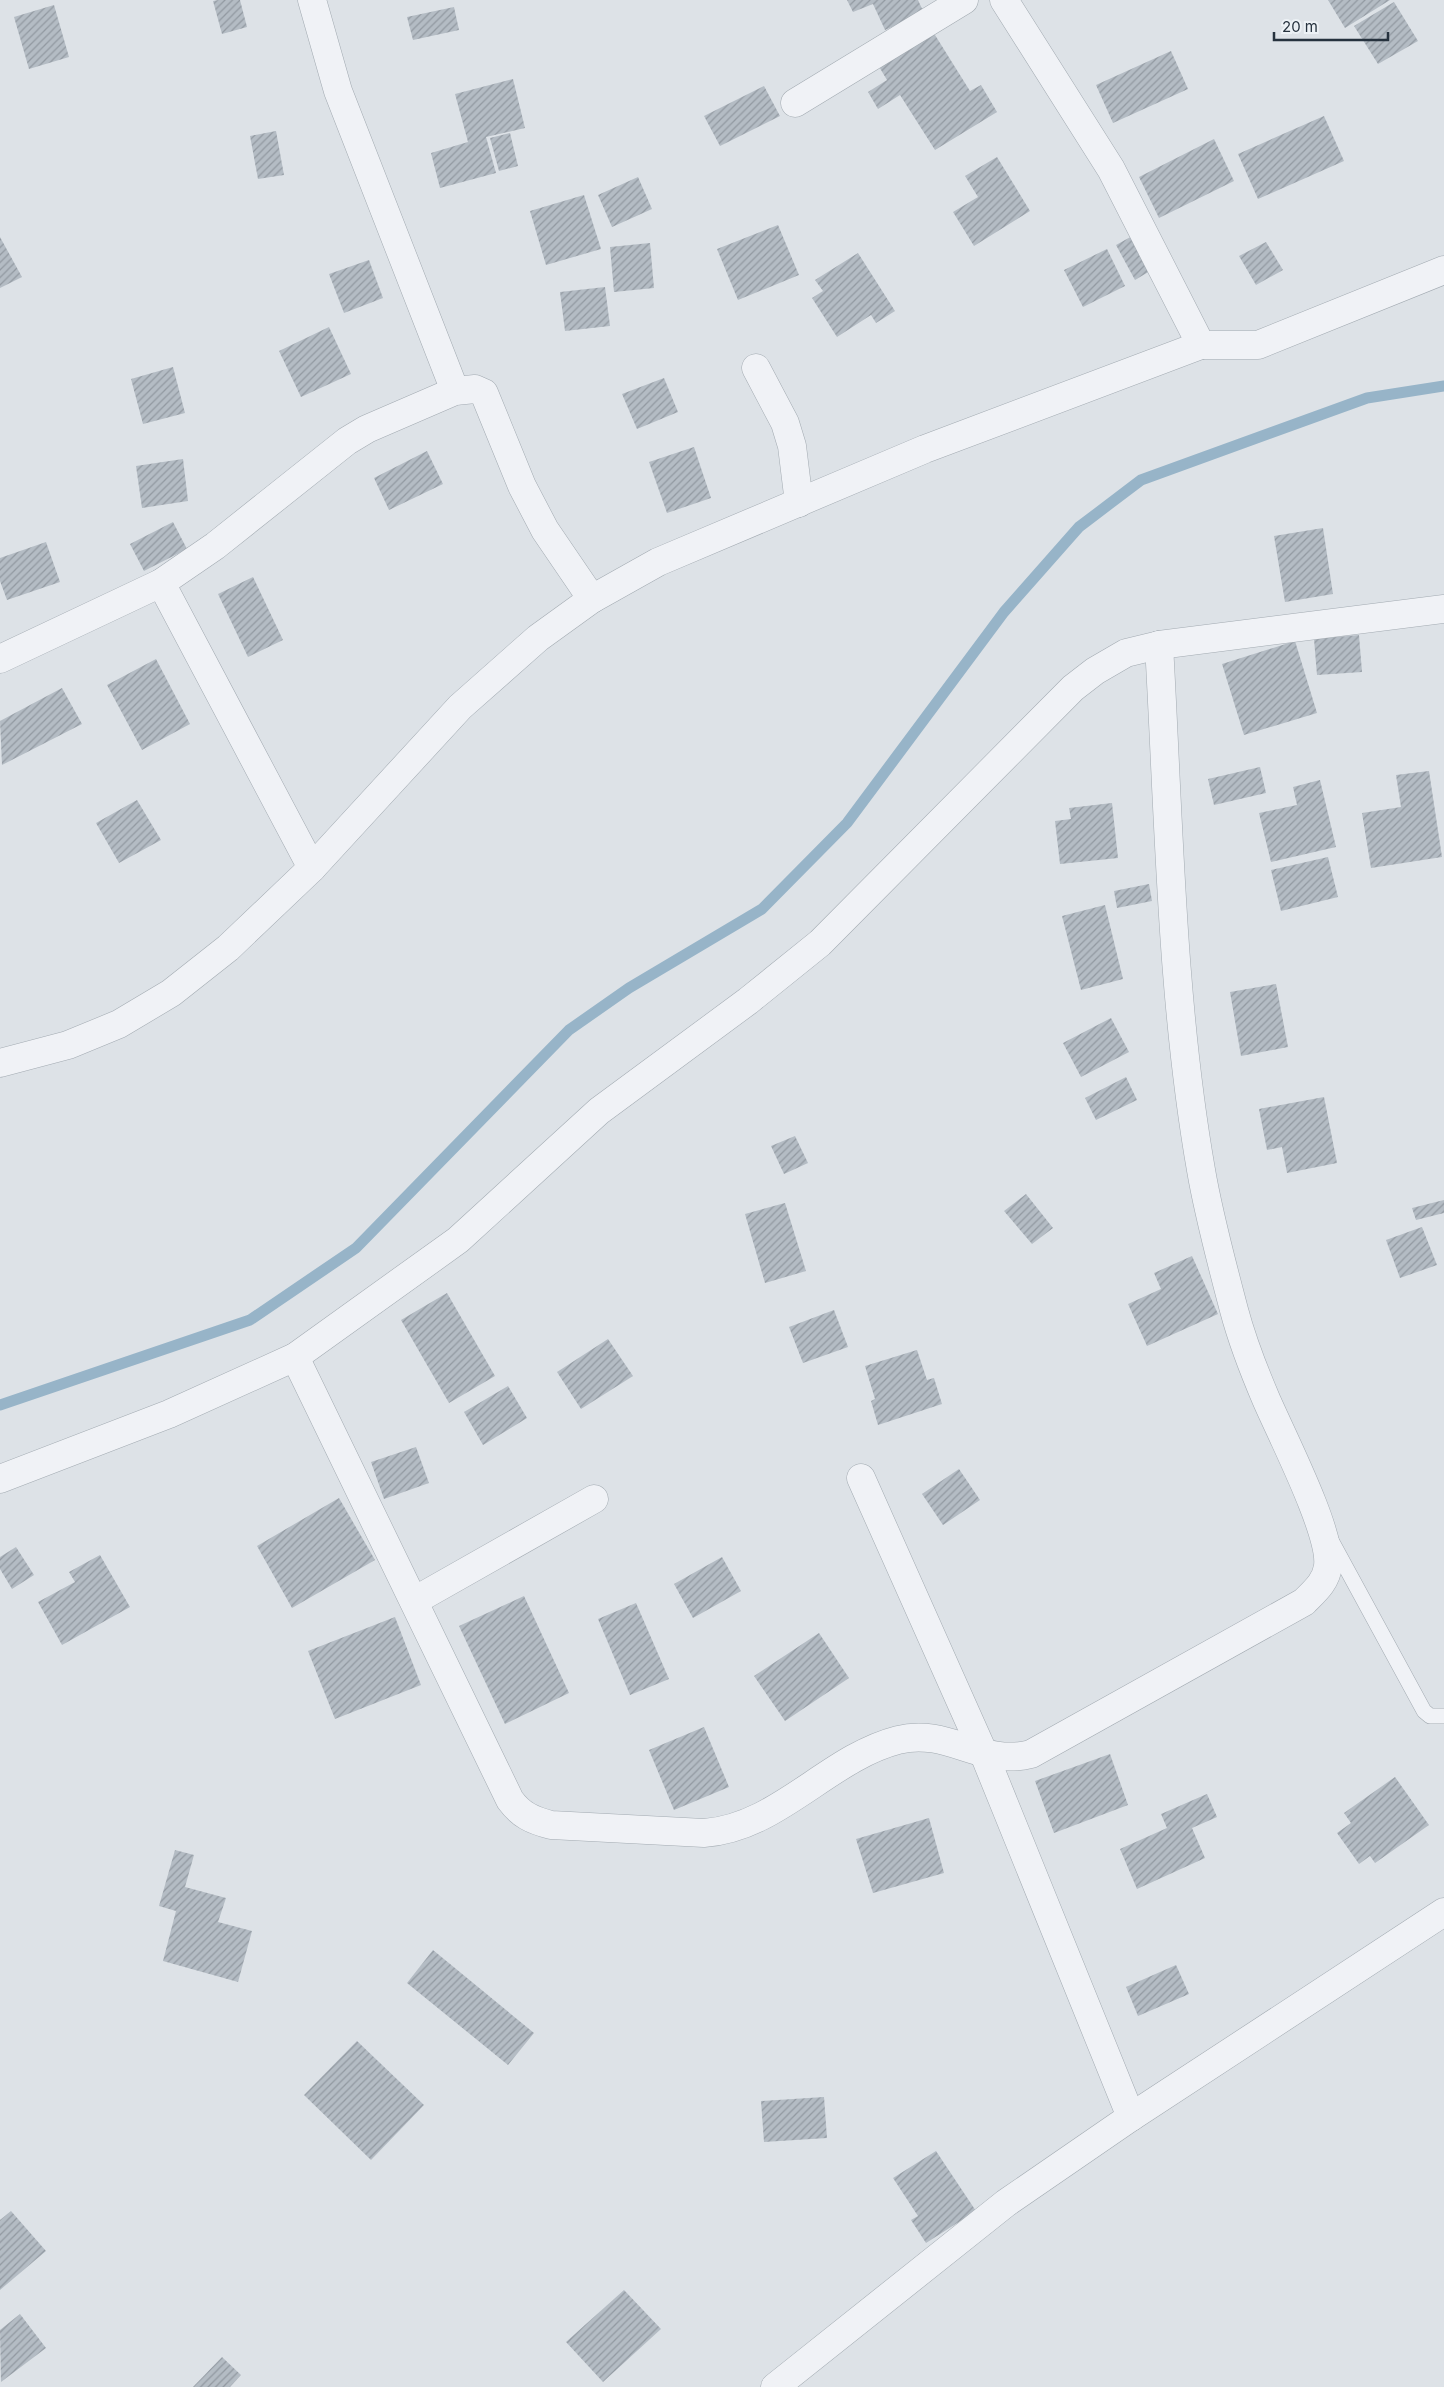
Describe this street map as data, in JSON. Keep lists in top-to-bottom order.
{
  "scale_bar": "20 m"
}
